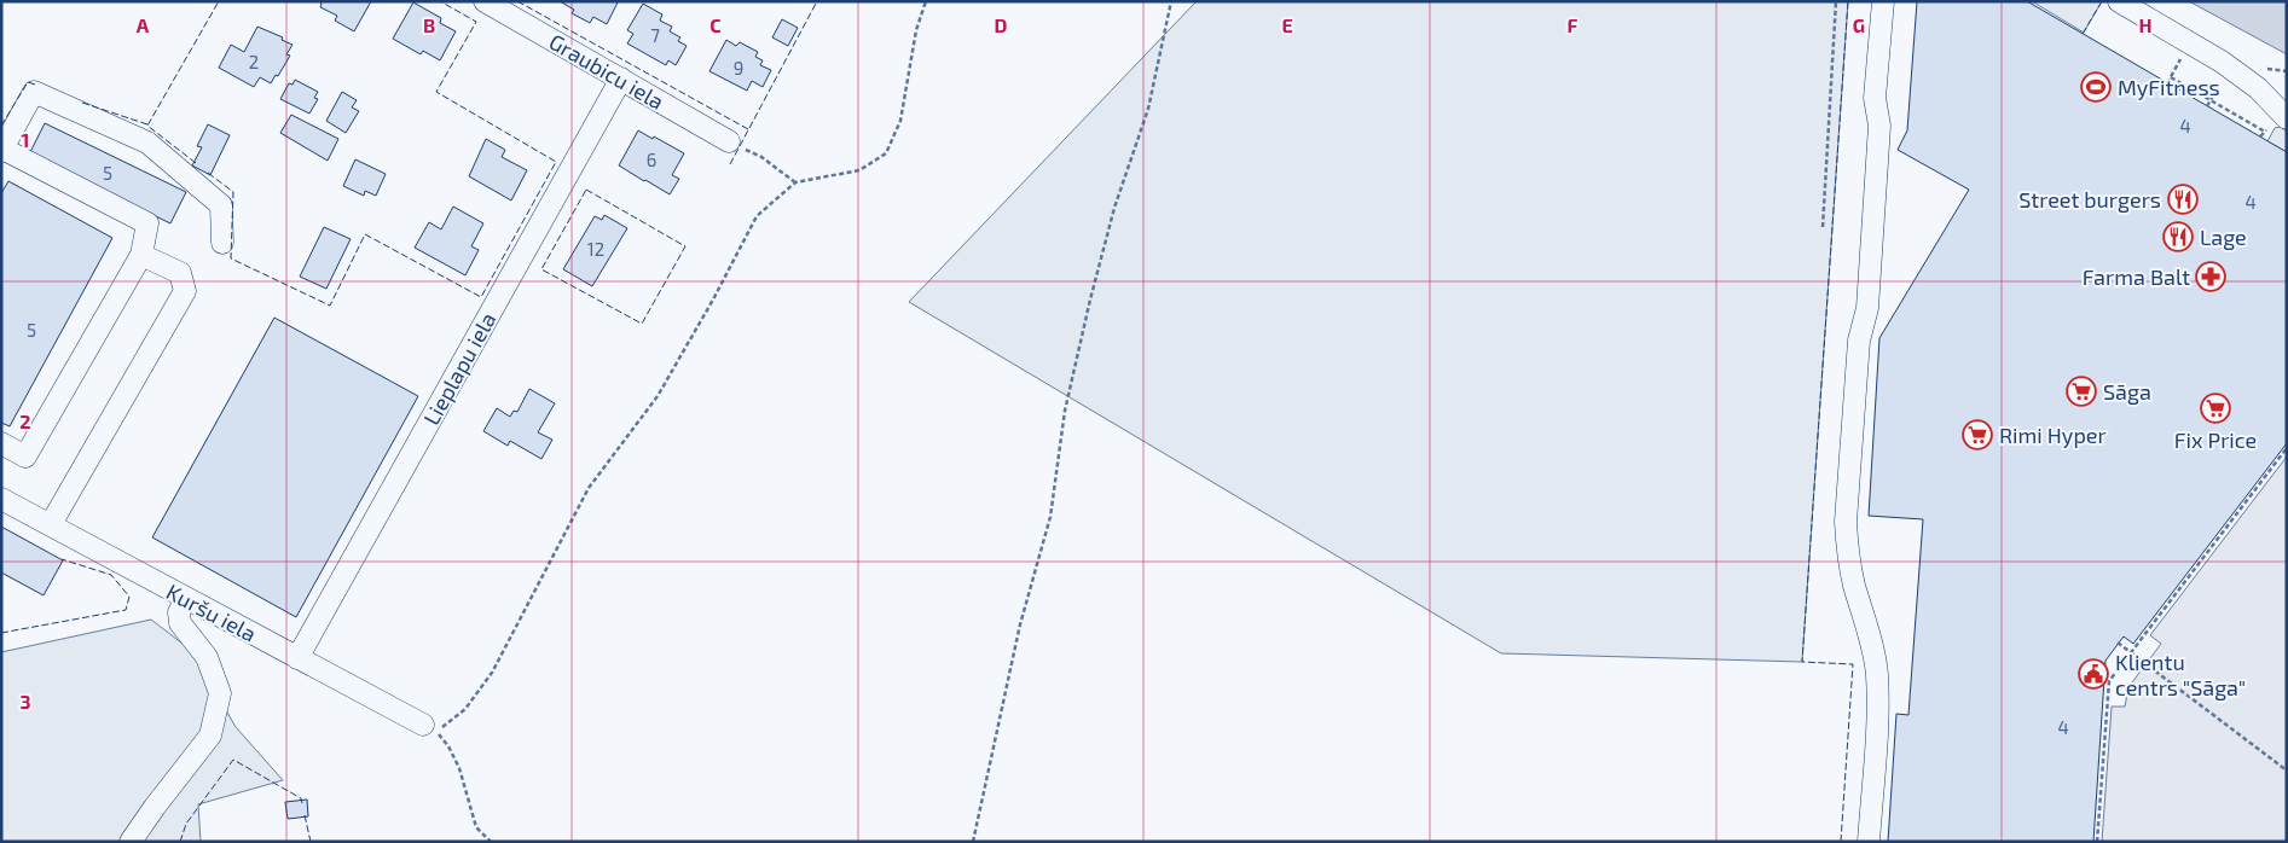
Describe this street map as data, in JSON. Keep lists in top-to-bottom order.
{
  "streets": {
    "street": ["Graubicu iela", "Lieplapu iela", "Kuršu iela"]
  },
  "crossings": [
    ["Graubicu iela", "Lieplapu iela"],
    ["Lieplapu iela", "Kuršu iela"]
  ],
  "places": {
    "sports": ["MyFitness"],
    "restaurant": ["Street burgers", "Lage"],
    "pharmacy": ["Farma Balt"],
    "supermarket": ["Sāga", "Fix Price", "Rimi Hyper"],
    "public building": ["Klientu centrs \"Sāga\""]
  },
  "house_numbers": [
    "7",
    "2",
    "9",
    "4",
    "6",
    "5",
    "4",
    "12",
    "5",
    "4"
  ],
  "grid": {
    "columns": [
      "A",
      "B",
      "C",
      "D",
      "E",
      "F",
      "G",
      "H"
    ],
    "rows": ["1", "2", "3"]
  }
}
